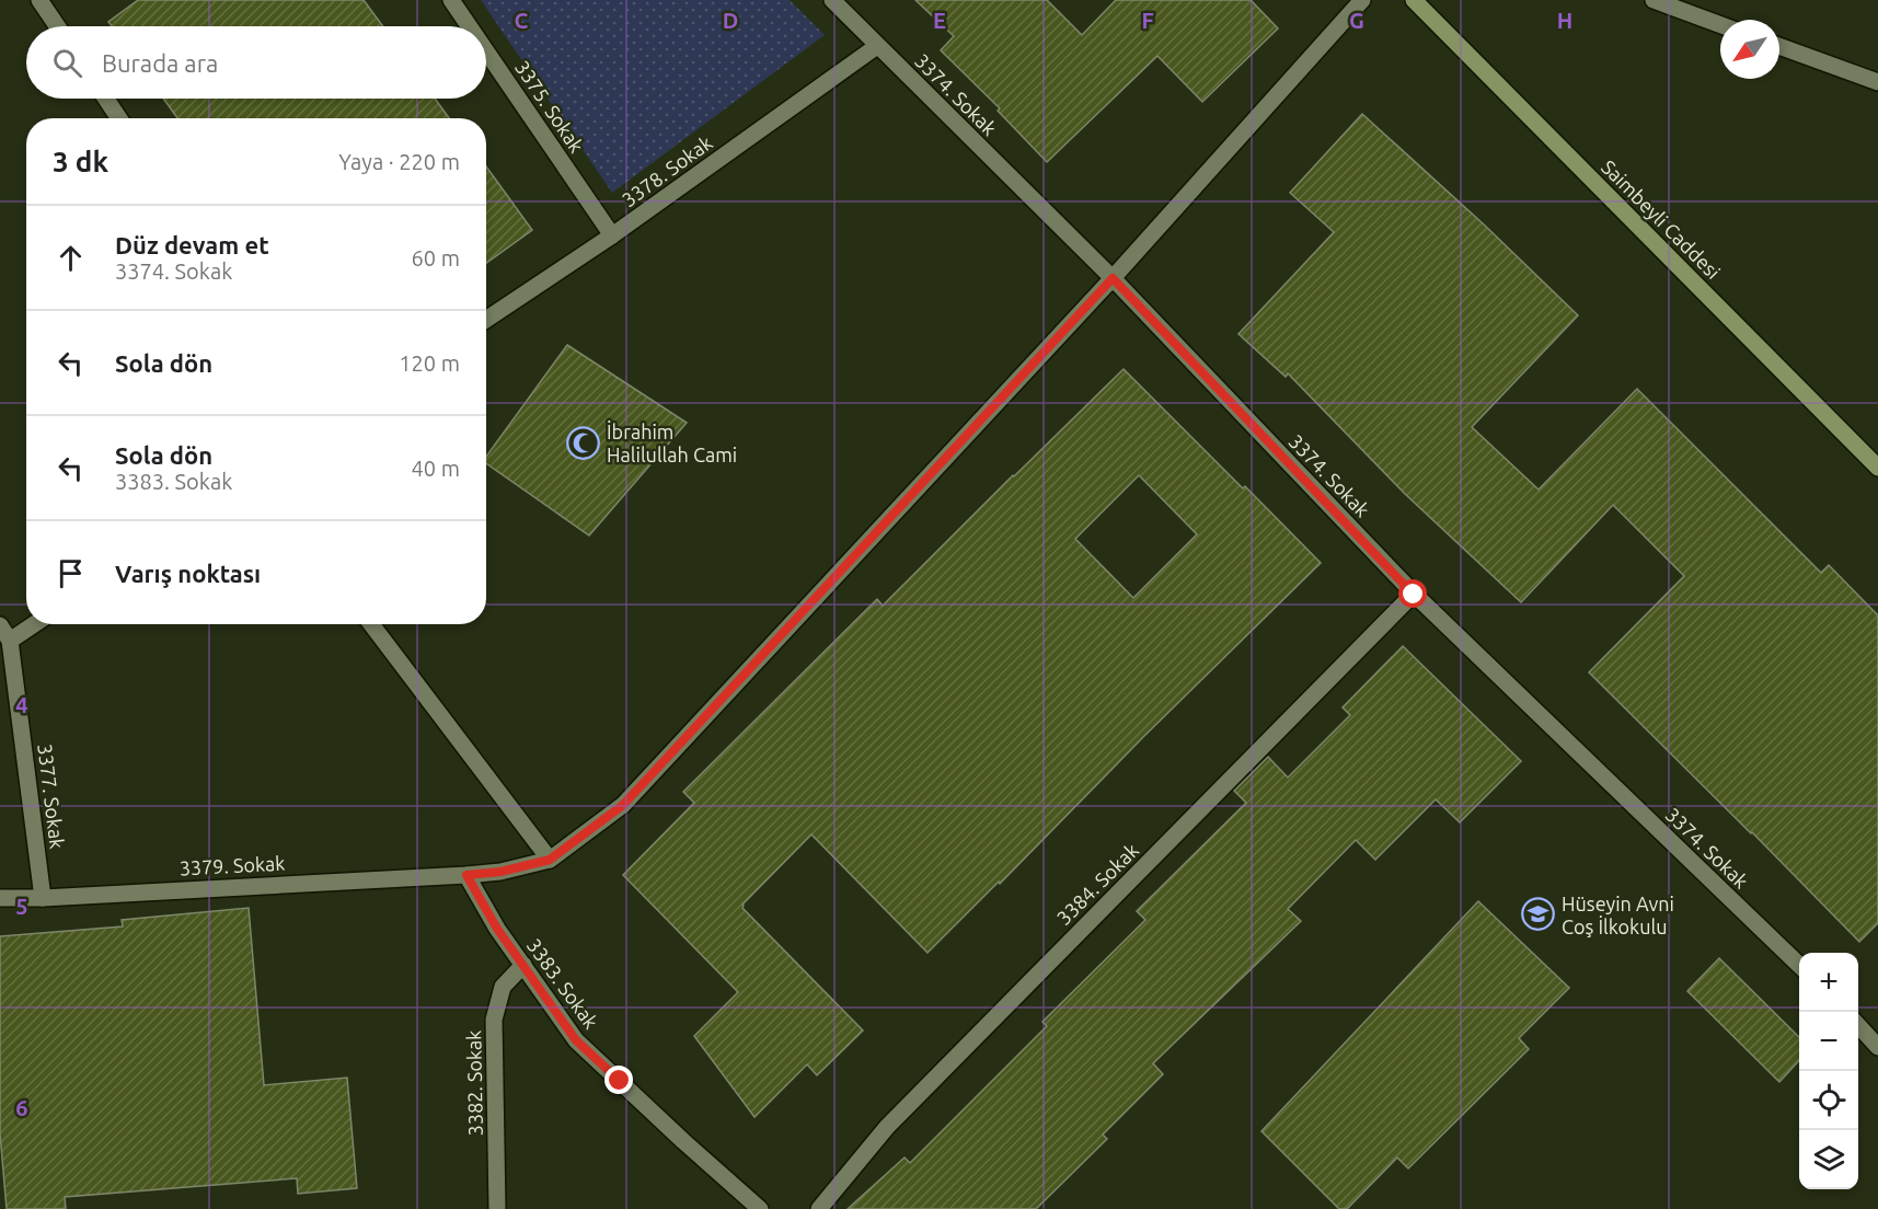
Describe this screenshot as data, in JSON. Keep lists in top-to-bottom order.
{
  "streets": {
    "main road": ["Saimbeyli Caddesi"],
    "street": [
      "3374. Sokak",
      "3375. Sokak",
      "3378. Sokak",
      "3377. Sokak",
      "3379. Sokak",
      "3384. Sokak",
      "3383. Sokak",
      "3382. Sokak"
    ]
  },
  "crossings": [
    ["3374. Sokak", "3378. Sokak"],
    ["3374. Sokak", "3384. Sokak"],
    ["3375. Sokak", "3378. Sokak"],
    ["3377. Sokak", "3379. Sokak"],
    ["3379. Sokak", "3383. Sokak"],
    ["3383. Sokak", "3382. Sokak"]
  ],
  "places": {
    "mosque": ["İbrahim Halilullah Cami"],
    "school or university": ["Hüseyin Avni Coş İlkokulu"]
  },
  "north": "bottom left",
  "page": {
    "search": "Burada ara",
    "heading": ["3 dk", "Yaya · 220 m"],
    "list": [
      ["Düz devam et", "3374. Sokak", "60 m"],
      ["Sola dön", "120 m"],
      ["Sola dön", "3383. Sokak", "40 m"],
      "Varış noktası"
    ],
    "map_buttons": ["+", "−"]
  },
  "grid": {
    "columns": [
      "C",
      "D",
      "E",
      "F",
      "G",
      "H"
    ],
    "rows": ["4", "5", "6"]
  }
}
